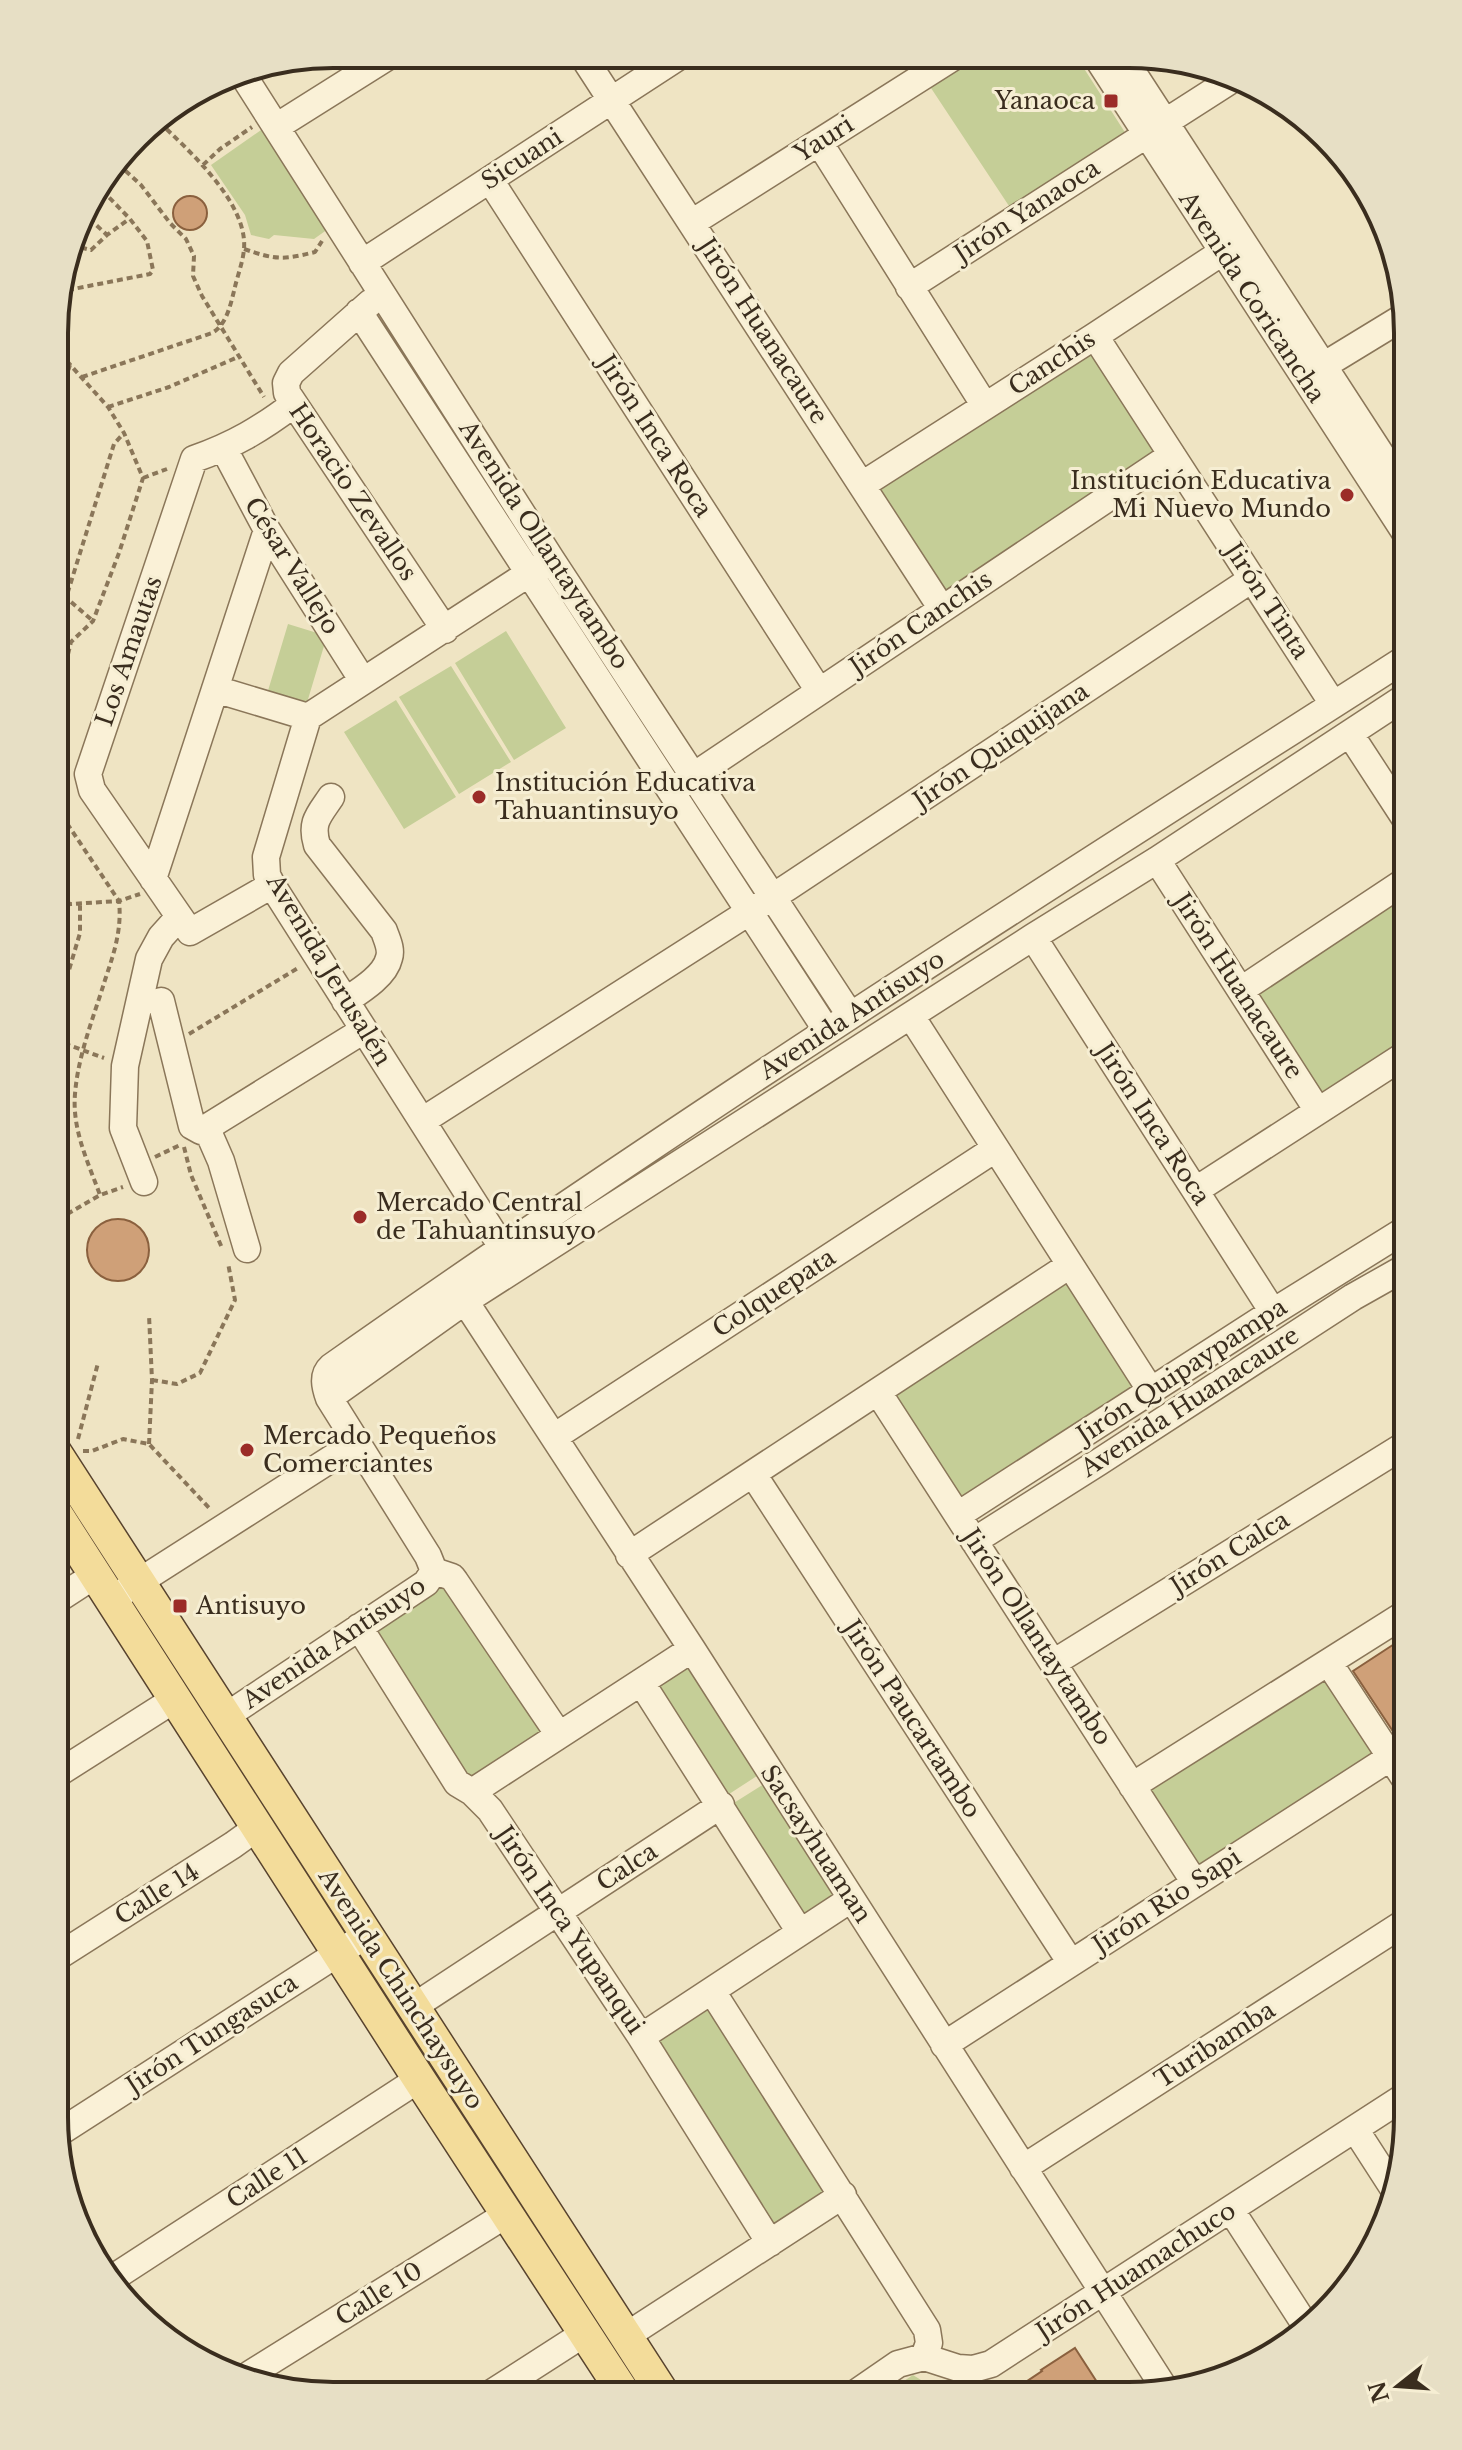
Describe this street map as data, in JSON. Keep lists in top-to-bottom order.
{
  "streets": {
    "main road": ["Avenida Chinchaysuyo"],
    "street": [
      "Yauri",
      "Sicuani",
      "Jirón Yanaoca",
      "Avenida Coricancha",
      "Jirón Huanacaure",
      "Canchis",
      "Jirón Inca Roca",
      "Horacio Zevallos",
      "Avenida Ollantaytambo",
      "César Vallejo",
      "Jirón Tinta",
      "Jirón Canchis",
      "Los Amautas",
      "Jirón Quiquijana",
      "Avenida Jerusalén",
      "Avenida Antisuyo",
      "Colquepata",
      "Jirón Quipaypampa",
      "Avenida Huanacaure",
      "Jirón Calca",
      "Jirón Ollantaytambo",
      "Jirón Paucartambo",
      "Sacsayhuaman",
      "Calca",
      "Calle 14",
      "Jirón Rio Sapi",
      "Jirón Inca Yupanqui",
      "Jirón Tungasuca",
      "Turibamba",
      "Calle 11",
      "Jirón Huamachuco",
      "Calle 10"
    ]
  },
  "crossings": [
    ["Yauri", "Jirón Huanacaure"],
    ["Sicuani", "Jirón Huanacaure"],
    ["Sicuani", "Jirón Inca Roca"],
    ["Sicuani", "Avenida Ollantaytambo"],
    ["Jirón Yanaoca", "Avenida Coricancha"],
    ["Avenida Coricancha", "Canchis"],
    ["Jirón Huanacaure", "Canchis"],
    ["Jirón Huanacaure", "Jirón Canchis"],
    ["Jirón Huanacaure", "Avenida Antisuyo"],
    ["Canchis", "Jirón Tinta"],
    ["Jirón Inca Roca", "Jirón Canchis"],
    ["Jirón Inca Roca", "Avenida Antisuyo"],
    ["Jirón Inca Roca", "Jirón Quipaypampa"],
    ["Horacio Zevallos", "Avenida Ollantaytambo"],
    ["Horacio Zevallos", "Los Amautas"],
    ["Avenida Ollantaytambo", "Jirón Canchis"],
    ["Avenida Ollantaytambo", "Jirón Quiquijana"],
    ["Avenida Ollantaytambo", "Avenida Antisuyo"],
    ["César Vallejo", "Los Amautas"],
    ["Jirón Tinta", "Jirón Canchis"],
    ["Jirón Tinta", "Jirón Quiquijana"],
    ["Jirón Tinta", "Avenida Antisuyo"],
    ["Jirón Quiquijana", "Avenida Jerusalén"],
    ["Avenida Jerusalén", "Avenida Antisuyo"],
    ["Avenida Antisuyo", "Sacsayhuaman"],
    ["Avenida Antisuyo", "Jirón Inca Yupanqui"],
    ["Avenida Antisuyo", "Avenida Chinchaysuyo"],
    ["Colquepata", "Sacsayhuaman"],
    ["Jirón Quipaypampa", "Jirón Ollantaytambo"],
    ["Avenida Huanacaure", "Jirón Ollantaytambo"],
    ["Jirón Calca", "Jirón Ollantaytambo"],
    ["Jirón Ollantaytambo", "Jirón Rio Sapi"],
    ["Jirón Paucartambo", "Jirón Rio Sapi"],
    ["Sacsayhuaman", "Jirón Rio Sapi"],
    ["Sacsayhuaman", "Turibamba"],
    ["Sacsayhuaman", "Jirón Huamachuco"],
    ["Calca", "Jirón Inca Yupanqui"],
    ["Calca", "Avenida Chinchaysuyo"],
    ["Calle 14", "Avenida Chinchaysuyo"],
    ["Avenida Chinchaysuyo", "Jirón Tungasuca"],
    ["Avenida Chinchaysuyo", "Calle 11"],
    ["Avenida Chinchaysuyo", "Calle 10"]
  ],
  "places": {
    "transit": ["Yanaoca", "Antisuyo"],
    "other": [
      "Institución Educativa Mi Nuevo Mundo",
      "Institución Educativa Tahuantinsuyo",
      "Mercado Central de Tahuantinsuyo",
      "Mercado Pequeños Comerciantes"
    ]
  },
  "north": "left"
}
